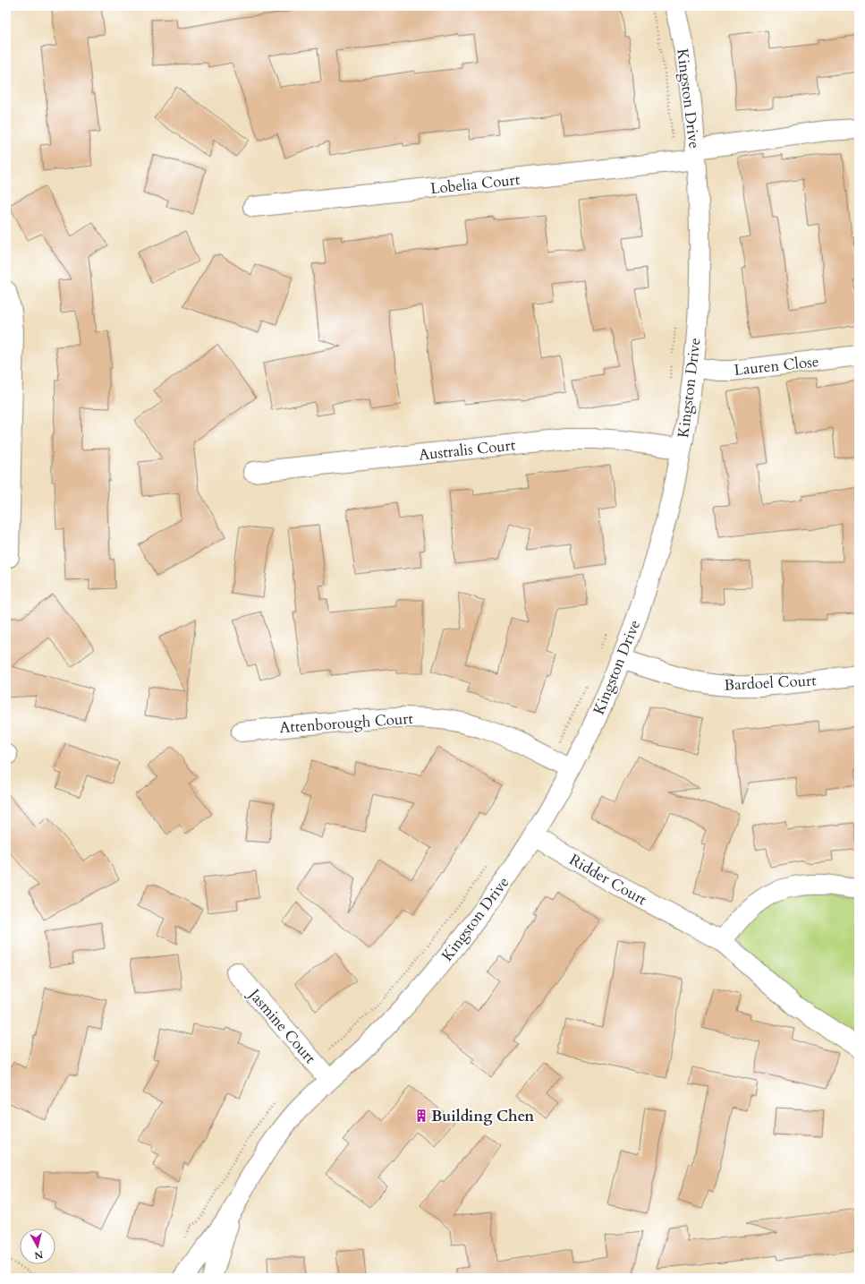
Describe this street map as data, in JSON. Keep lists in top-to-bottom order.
{
  "streets": {
    "street": [
      "Kingston Drive",
      "Lobelia Court",
      "Lauren Close",
      "Australis Court",
      "Bardoel Court",
      "Attenborough Court",
      "Ridder Court",
      "Jasmine Court"
    ]
  },
  "crossings": [
    ["Kingston Drive", "Lobelia Court"],
    ["Kingston Drive", "Lauren Close"],
    ["Kingston Drive", "Australis Court"],
    ["Kingston Drive", "Bardoel Court"],
    ["Kingston Drive", "Attenborough Court"],
    ["Kingston Drive", "Ridder Court"],
    ["Kingston Drive", "Jasmine Court"]
  ],
  "places": {
    "building": ["Building Chen"]
  },
  "north": "bottom"
}
